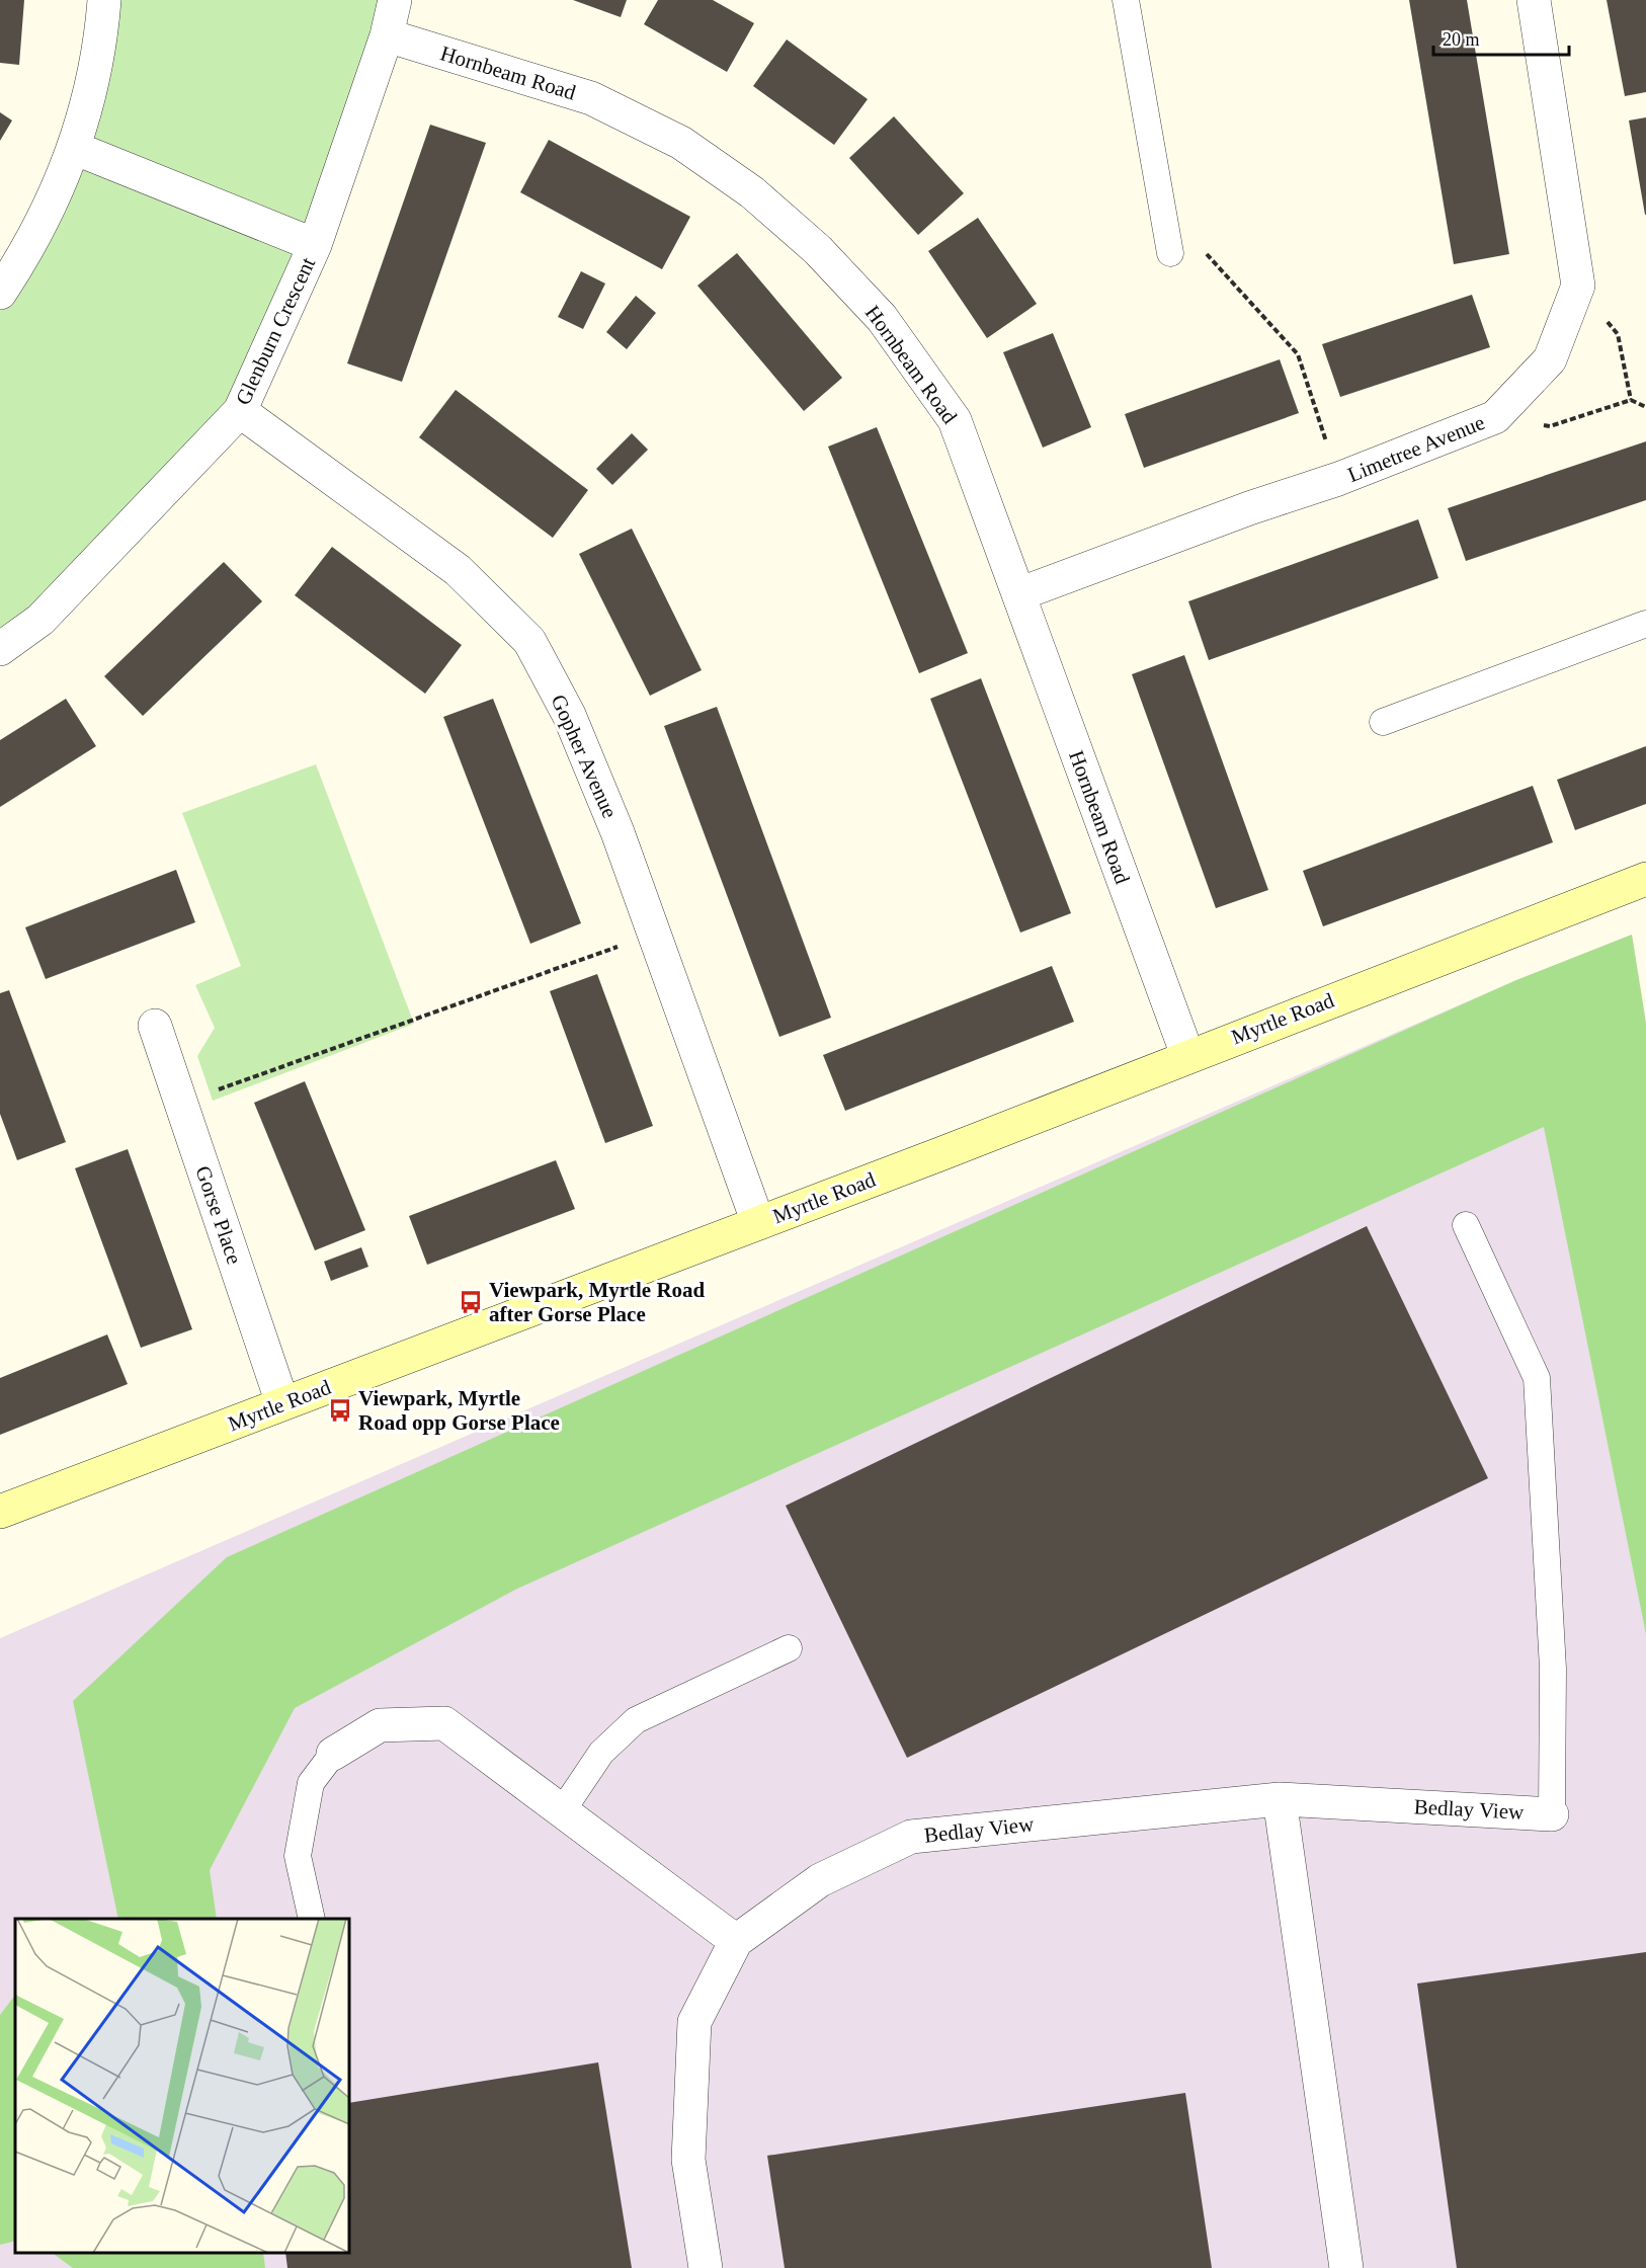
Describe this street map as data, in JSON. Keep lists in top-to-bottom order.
{
  "streets": {
    "street": [
      "Hornbeam Road",
      "Glenburn Crescent",
      "Limetree Avenue",
      "Gopher Avenue",
      "Myrtle Road",
      "Gorse Place",
      "Bedlay View"
    ]
  },
  "crossings": [
    ["Hornbeam Road", "Glenburn Crescent"],
    ["Hornbeam Road", "Limetree Avenue"],
    ["Hornbeam Road", "Myrtle Road"],
    ["Glenburn Crescent", "Gopher Avenue"],
    ["Gopher Avenue", "Myrtle Road"],
    ["Myrtle Road", "Gorse Place"]
  ],
  "places": {
    "bus stop": ["Viewpark, Myrtle Road after Gorse Place", "Viewpark, Myrtle Road opp Gorse Place"]
  },
  "scale_bar": "20 m"
}
